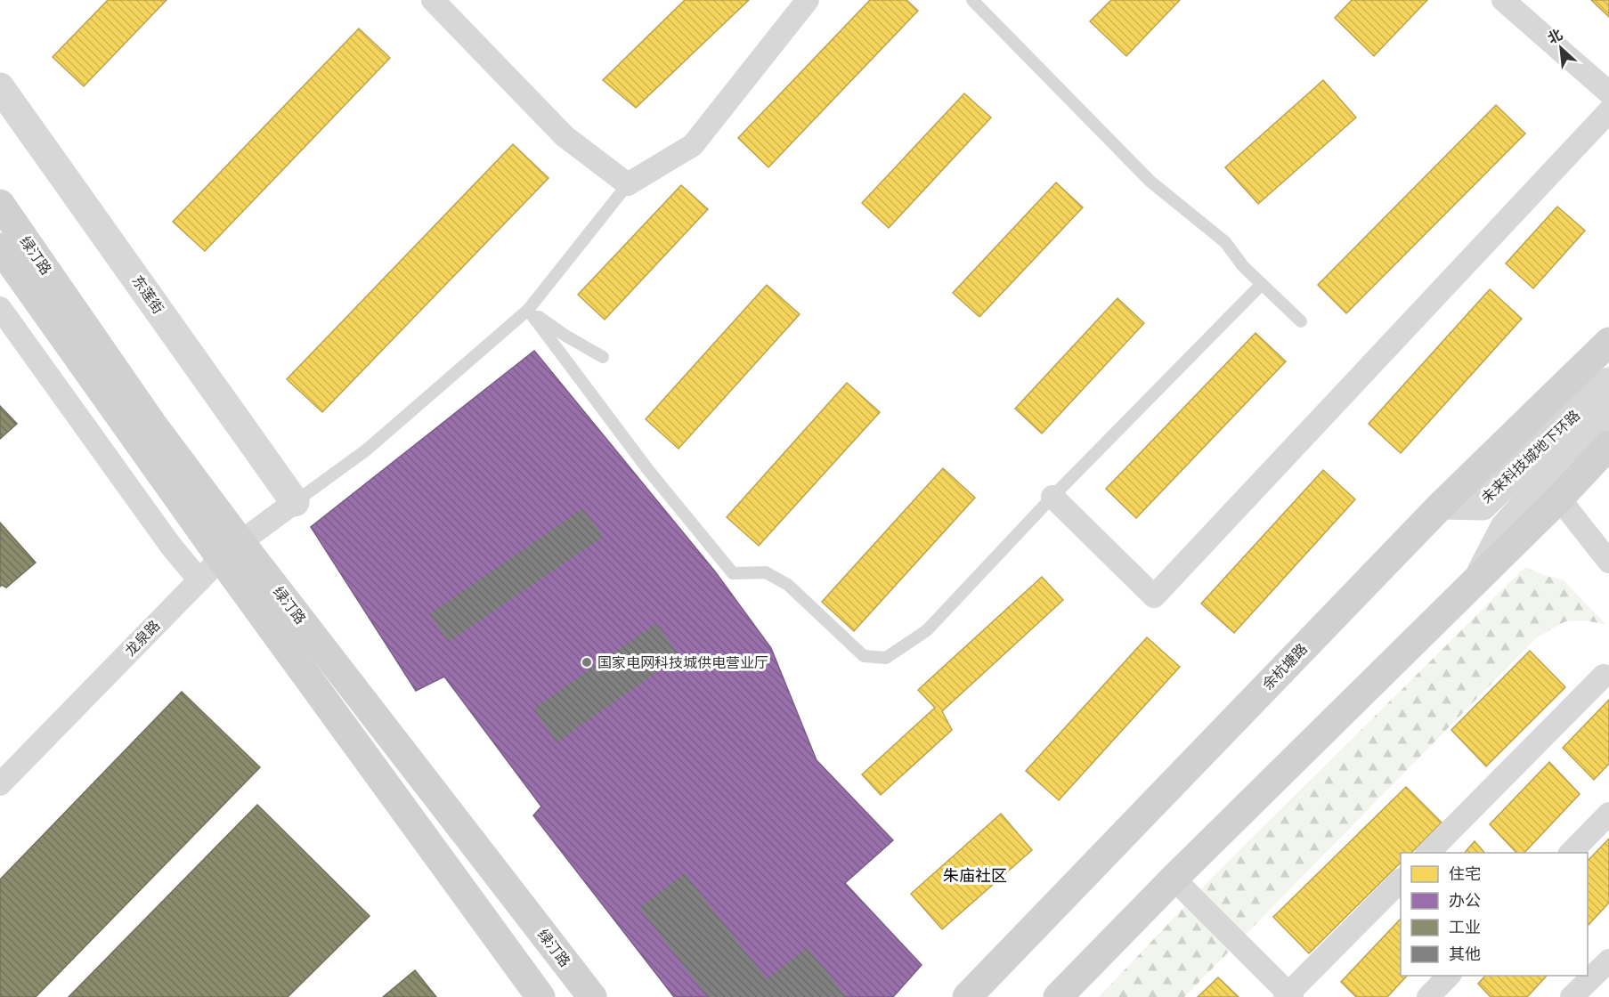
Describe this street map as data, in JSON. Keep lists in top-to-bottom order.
{
  "streets": {
    "main road": ["绿汀路", "余杭塘路"],
    "street": ["东莲街", "未来科技城地下环路", "龙泉路"]
  },
  "crossings": [
    ["绿汀路", "龙泉路"],
    ["东莲街", "龙泉路"],
    ["未来科技城地下环路", "余杭塘路"]
  ],
  "districts": ["朱庙社区"],
  "places": ["国家电网科技城供电营业厅"],
  "legend": [
    "住宅",
    "办公",
    "工业",
    "其他"
  ],
  "north": "top left"
}
